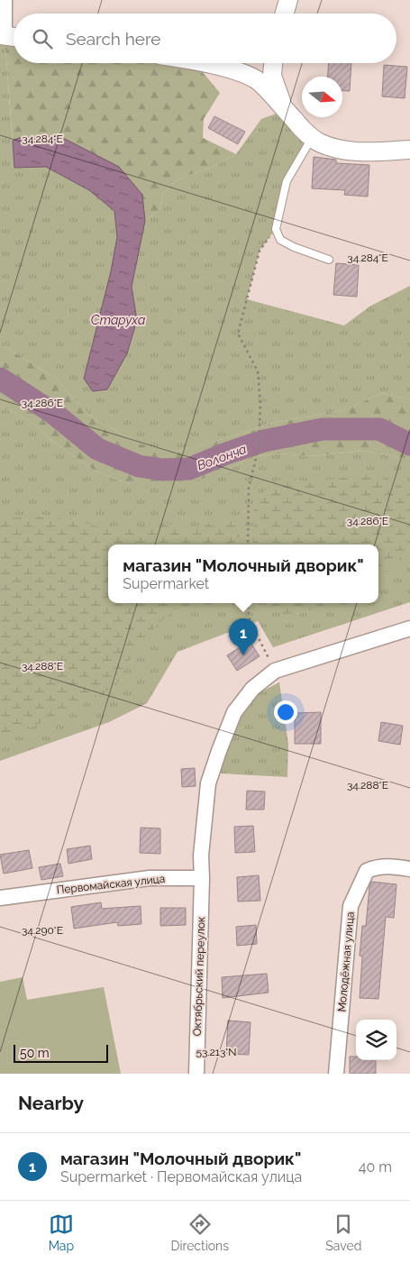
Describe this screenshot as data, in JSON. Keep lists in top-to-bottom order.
{
  "streets": {
    "street": ["Первомайская улица", "Молодёжная улица", "Октябрьский переулок"]
  },
  "crossings": [
    ["Первомайская улица", "Октябрьский переулок"]
  ],
  "water": ["Старуха", "Волонча"],
  "scale_bar": "50 m",
  "north": "right",
  "page": {
    "search": "Search here",
    "popup": ["магазин \"Молочный дворик\"", "Supermarket"],
    "pins": "1",
    "scale": "50 m",
    "heading": "Nearby",
    "list": [
      {
        "mark": "1",
        "name": "магазин \"Молочный дворик\"",
        "note": "Supermarket · Первомайская улица",
        "value": "40 m"
      }
    ],
    "nav": ["Map", "Directions", "Saved"]
  },
  "coordinates": [
    "34.284°E",
    "34.286°E",
    "34.288°E",
    "34.290°E",
    "53.213°N"
  ]
}
